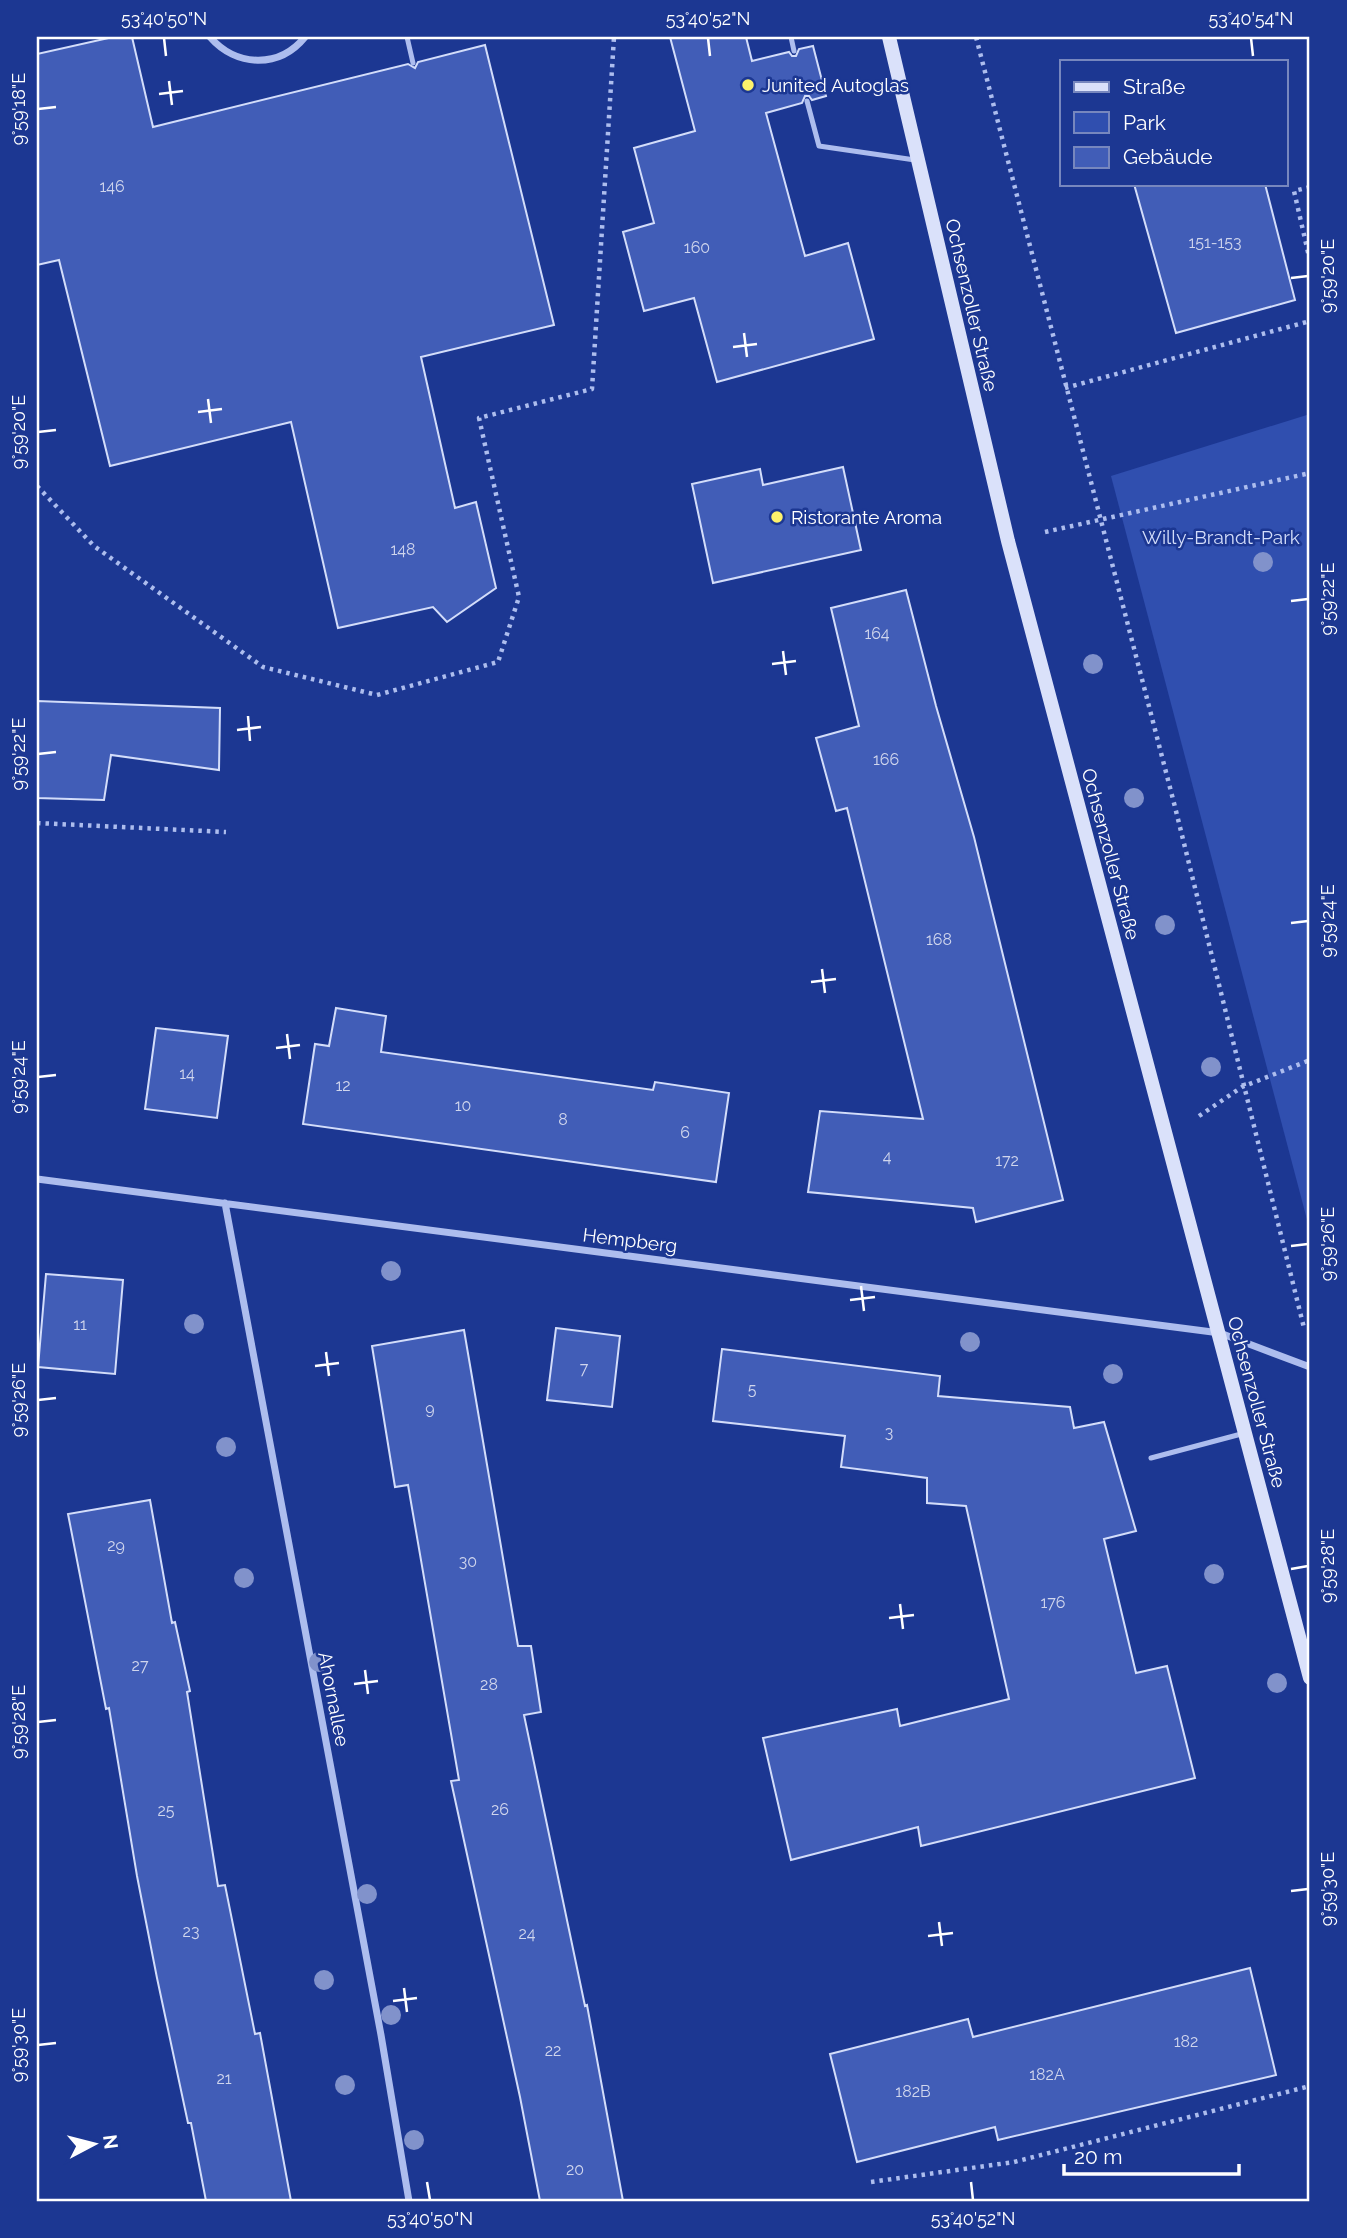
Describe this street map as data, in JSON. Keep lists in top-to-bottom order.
{
  "streets": {
    "main road": ["Ochsenzoller Straße"],
    "street": ["Hempberg", "Ahornallee"]
  },
  "crossings": [
    ["Ochsenzoller Straße", "Hempberg"],
    ["Hempberg", "Ahornallee"]
  ],
  "parks": ["Willy-Brandt-Park"],
  "places": ["Junited Autoglas", "Ristorante Aroma"],
  "house_numbers": [
    "146",
    "151-153",
    "160",
    "148",
    "164",
    "166",
    "168",
    "14",
    "12",
    "10",
    "8",
    "6",
    "4",
    "172",
    "11",
    "7",
    "5",
    "9",
    "3",
    "29",
    "30",
    "176",
    "27",
    "28",
    "26",
    "25",
    "23",
    "24",
    "182",
    "22",
    "182A",
    "21",
    "182B",
    "20"
  ],
  "legend": ["Straße", "Park", "Gebäude"],
  "scale_bar": "20 m",
  "north": "right",
  "coordinates": [
    "53°40'50\"N",
    "53°40'52\"N",
    "53°40'54\"N",
    "9°59'18\"E",
    "9°59'20\"E",
    "9°59'22\"E",
    "9°59'24\"E",
    "9°59'26\"E",
    "9°59'28\"E",
    "9°59'30\"E"
  ]
}
